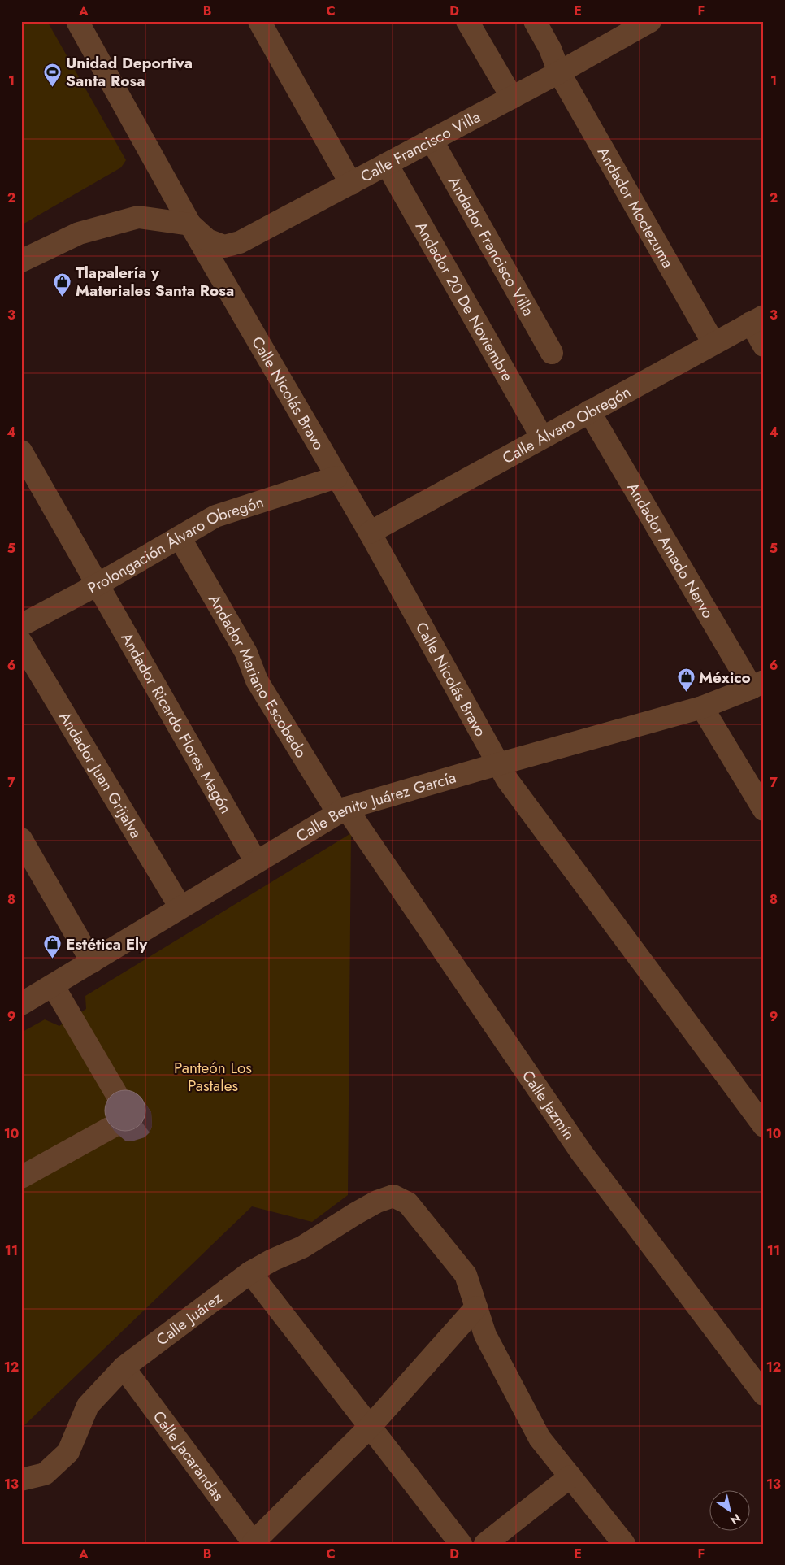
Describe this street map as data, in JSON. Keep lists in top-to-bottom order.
{
  "streets": {
    "street": [
      "Calle Francisco Villa",
      "Andador Moctezuma",
      "Andador Francisco Villa",
      "Andador 20 De Noviembre",
      "Calle Nicolás Bravo",
      "Calle Álvaro Obregón",
      "Prolongación Álvaro Obregón",
      "Andador Amado Nervo",
      "Andador Mariano Escobedo",
      "Andador Ricardo Flores Magón",
      "Andador Juan Grijalva",
      "Calle Benito Juárez García",
      "Calle Jazmín",
      "Calle Juárez",
      "Calle Jacarandas"
    ]
  },
  "crossings": [
    ["Calle Francisco Villa", "Andador Moctezuma"],
    ["Calle Francisco Villa", "Andador Francisco Villa"],
    ["Calle Francisco Villa", "Andador 20 De Noviembre"],
    ["Calle Francisco Villa", "Calle Nicolás Bravo"],
    ["Andador Moctezuma", "Calle Álvaro Obregón"],
    ["Andador 20 De Noviembre", "Calle Álvaro Obregón"],
    ["Calle Nicolás Bravo", "Calle Álvaro Obregón"],
    ["Calle Nicolás Bravo", "Prolongación Álvaro Obregón"],
    ["Calle Nicolás Bravo", "Calle Benito Juárez García"],
    ["Calle Álvaro Obregón", "Andador Amado Nervo"],
    ["Prolongación Álvaro Obregón", "Andador Mariano Escobedo"],
    ["Prolongación Álvaro Obregón", "Andador Ricardo Flores Magón"],
    ["Andador Amado Nervo", "Calle Benito Juárez García"],
    ["Andador Mariano Escobedo", "Calle Benito Juárez García"],
    ["Andador Mariano Escobedo", "Calle Jazmín"],
    ["Andador Ricardo Flores Magón", "Calle Benito Juárez García"],
    ["Andador Juan Grijalva", "Calle Benito Juárez García"],
    ["Calle Benito Juárez García", "Calle Jazmín"],
    ["Calle Juárez", "Calle Jacarandas"]
  ],
  "parks": ["Panteón Los Pastales"],
  "places": {
    "sports": ["Unidad Deportiva Santa Rosa"],
    "shop": ["Tlapalería y Materiales Santa Rosa", "México", "Estética Ely"]
  },
  "north": "bottom right",
  "grid": {
    "columns": [
      "A",
      "B",
      "C",
      "D",
      "E",
      "F"
    ],
    "rows": [
      "1",
      "2",
      "3",
      "4",
      "5",
      "6",
      "7",
      "8",
      "9",
      "10",
      "11",
      "12",
      "13"
    ]
  }
}
